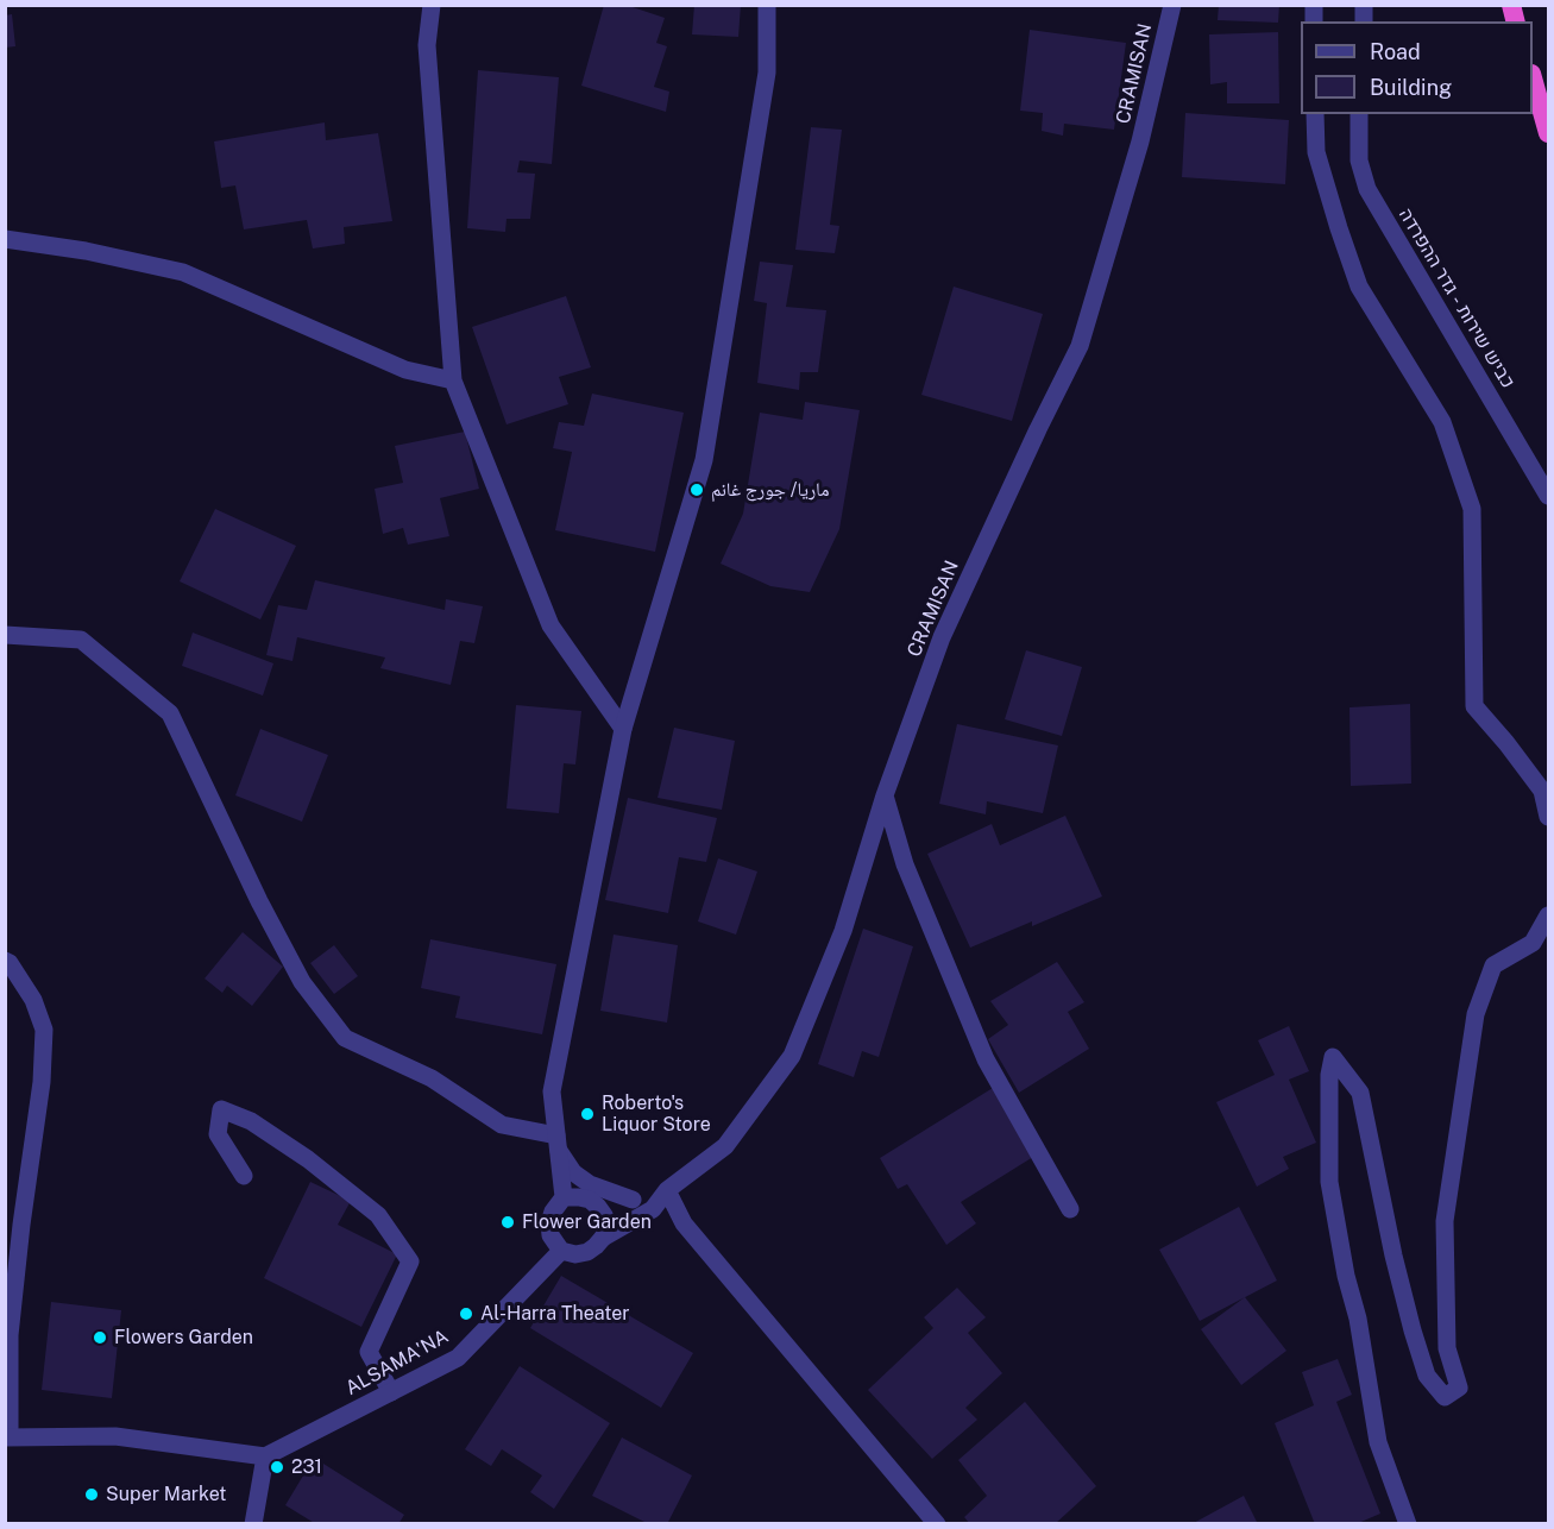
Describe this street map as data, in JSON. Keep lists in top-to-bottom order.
{
  "streets": {
    "street": ["CRAMISAN", "כביש שירות - גדר ההפרדה", "ALSAMA'NA"]
  },
  "places": [
    "ماريا/ جورج غانم",
    "Roberto's Liquor Store",
    "Flower Garden",
    "Al-Harra Theater",
    "Flowers Garden",
    "231",
    "Super Market"
  ],
  "legend": ["Road", "Building"]
}
